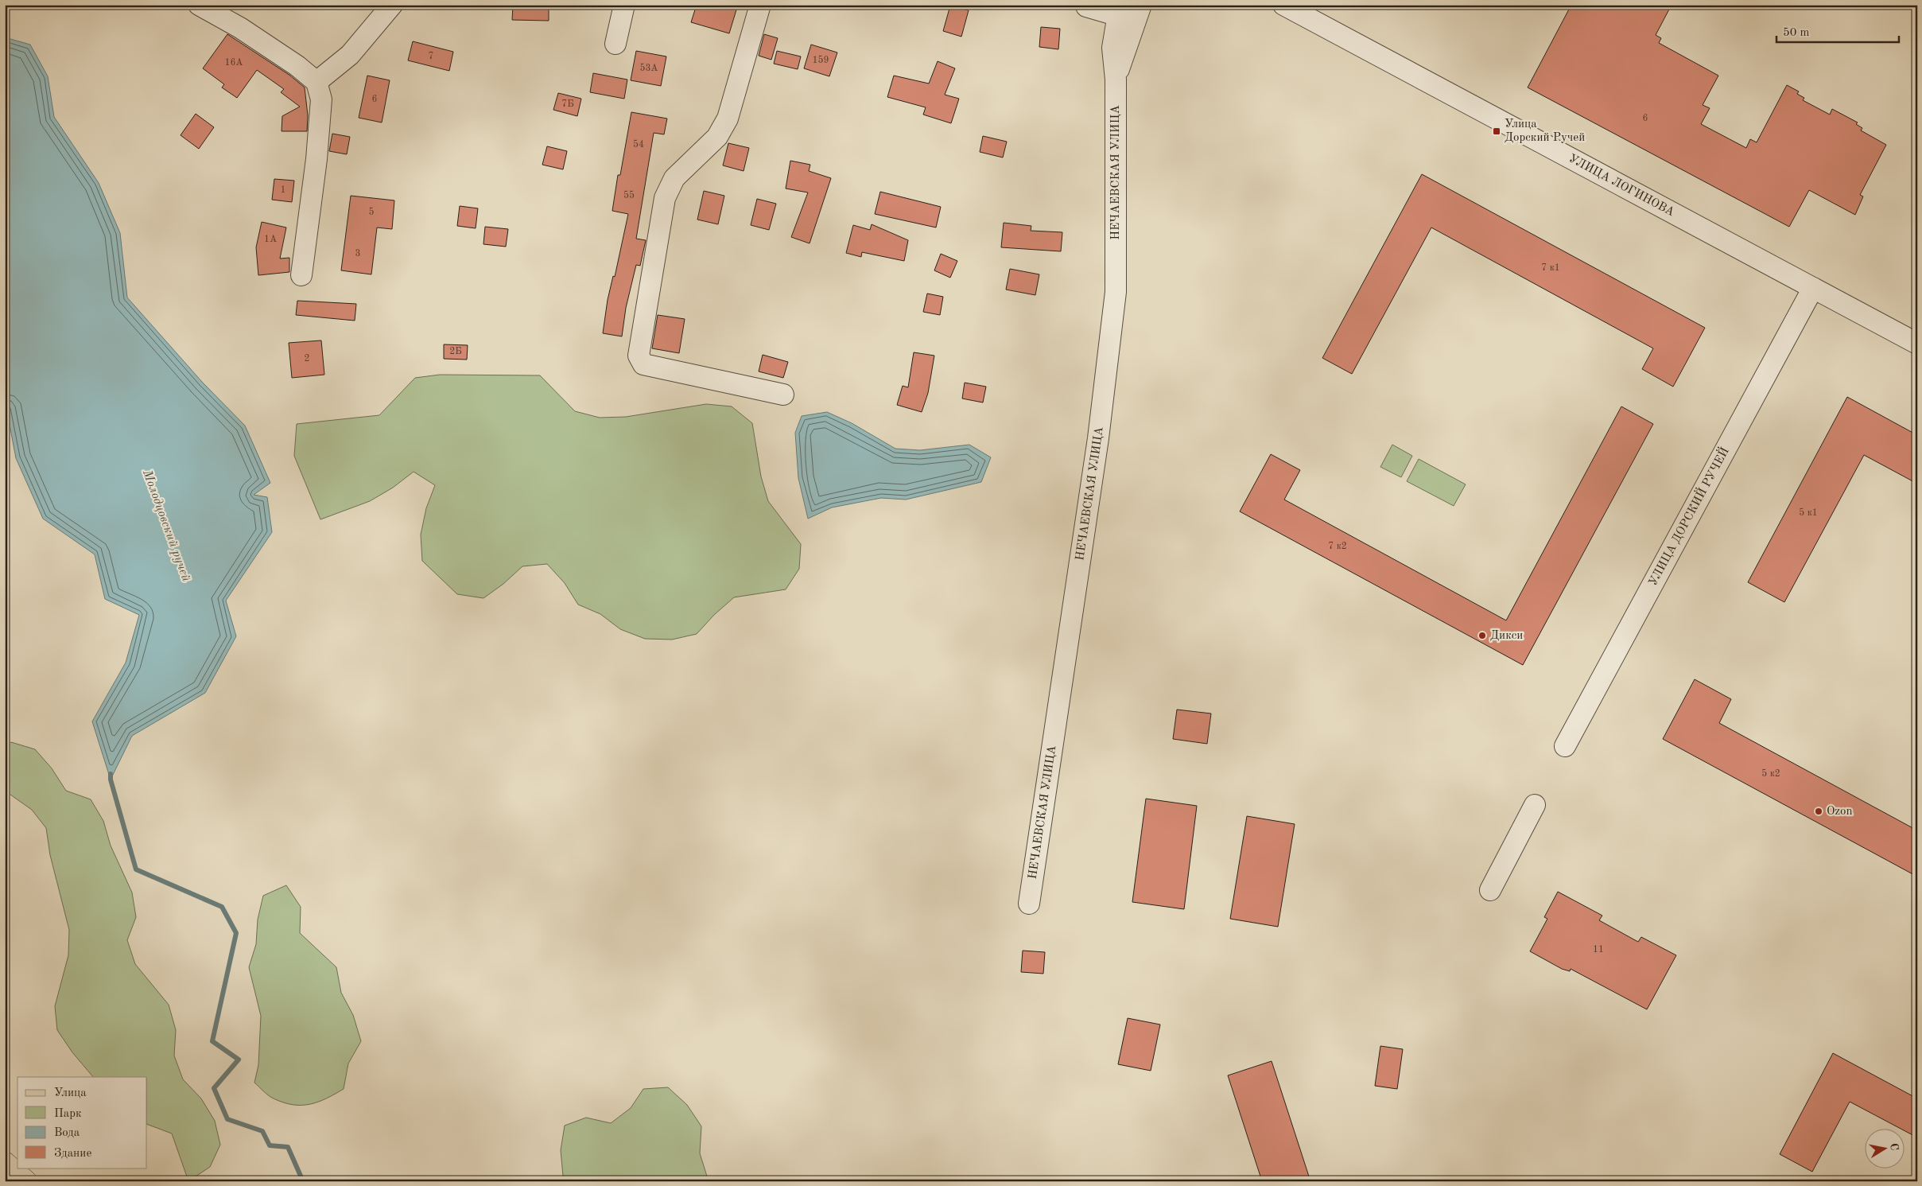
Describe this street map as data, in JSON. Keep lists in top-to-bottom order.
{
  "streets": {
    "street": ["НЕЧАЕВСКАЯ УЛИЦА", "УЛИЦА ЛОГИНОВА", "УЛИЦА ДОРСКИЙ РУЧЕЙ"]
  },
  "crossings": [
    ["УЛИЦА ЛОГИНОВА", "УЛИЦА ДОРСКИЙ РУЧЕЙ"]
  ],
  "water": ["Молодцовский ручей"],
  "places": {
    "transit": ["Улица Дорский Ручей"],
    "other": ["Дикси", "Ozon"]
  },
  "house_numbers": [
    "7",
    "159",
    "16А",
    "53А",
    "6",
    "7Б",
    "6",
    "54",
    "1",
    "55",
    "5",
    "1А",
    "3",
    "7 к1",
    "2Б",
    "2",
    "5 к1",
    "7 к2",
    "5 к2",
    "11"
  ],
  "legend": [
    "Улица",
    "Парк",
    "Вода",
    "Здание"
  ],
  "scale_bar": "50 m",
  "north": "right"
}
